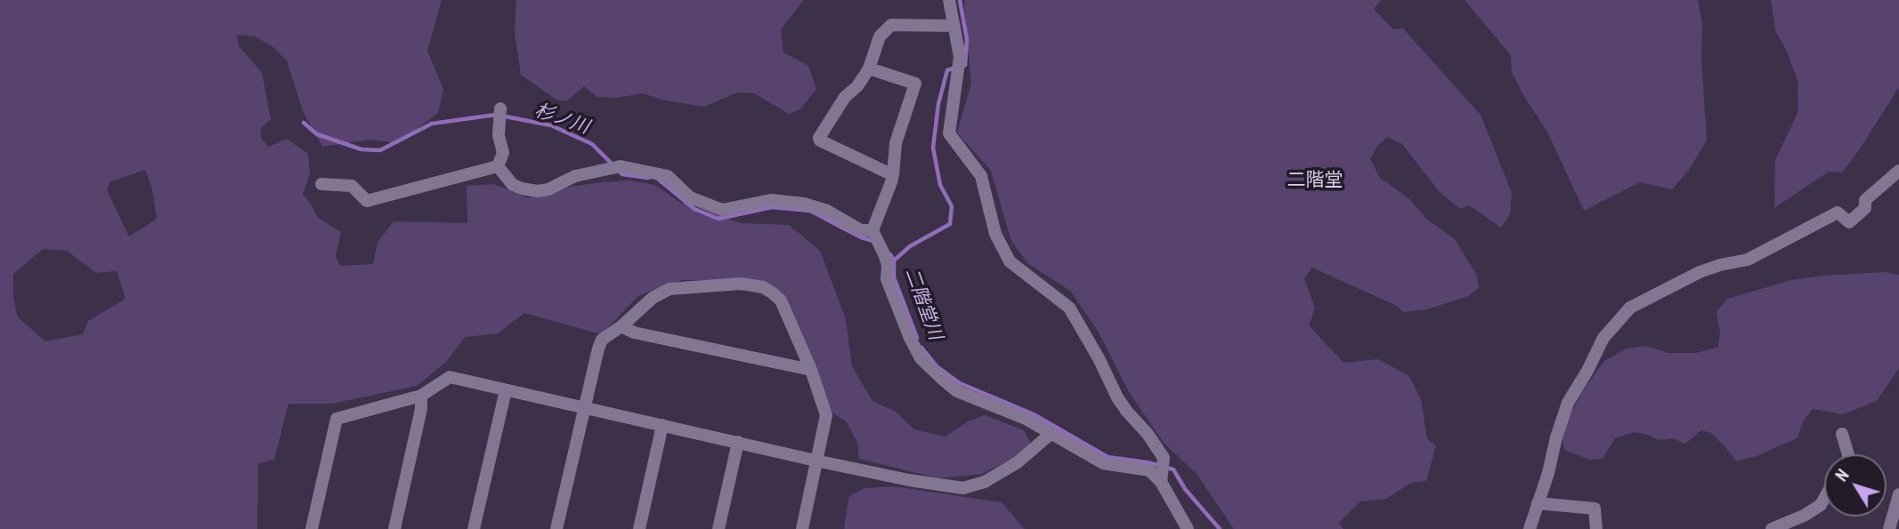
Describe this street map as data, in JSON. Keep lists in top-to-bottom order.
{
  "districts": ["二階堂"],
  "water": ["杉ノ川", "二階堂川"],
  "north": "top left"
}
